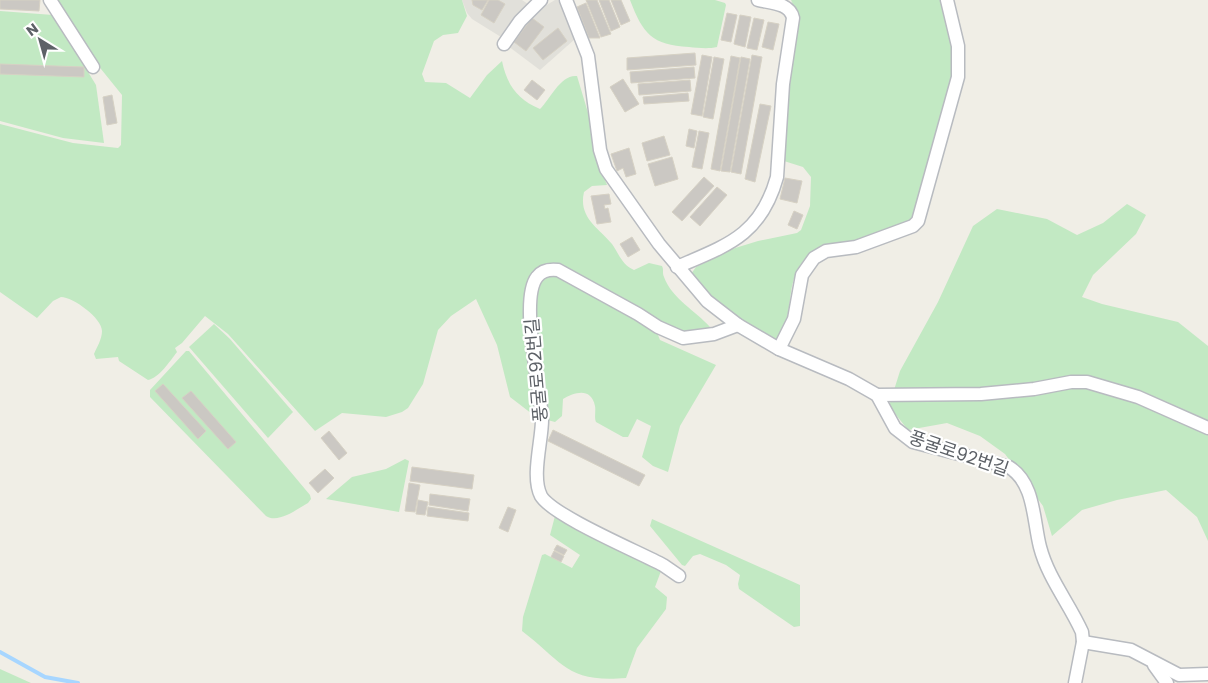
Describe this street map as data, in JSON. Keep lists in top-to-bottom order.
{
  "streets": {
    "lane": ["풍굴로92번길"]
  },
  "north": "top left"
}
